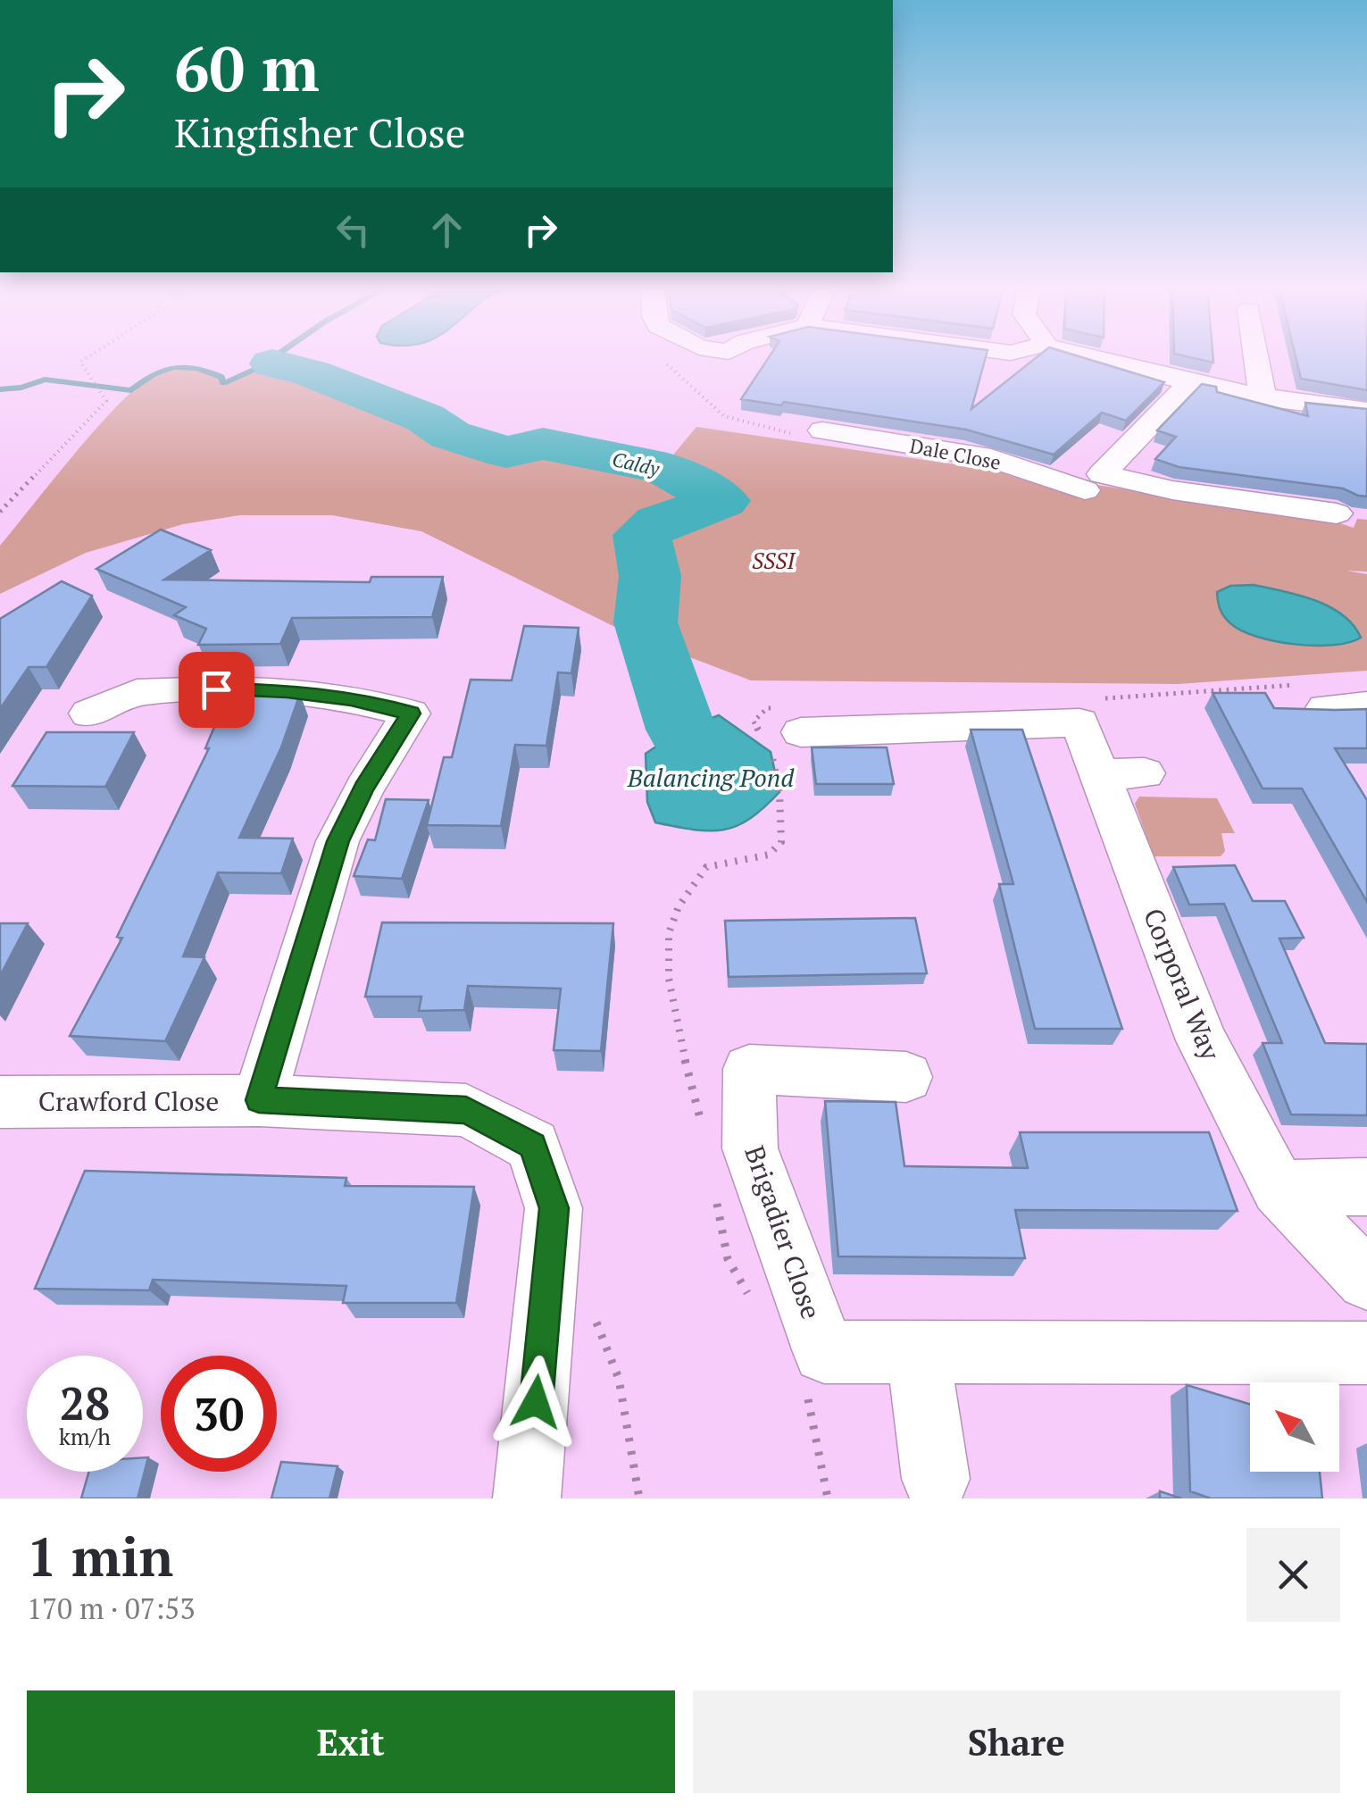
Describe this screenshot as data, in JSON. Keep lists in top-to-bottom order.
{
  "streets": {
    "street": [
      "Dale Close",
      "Corporal Way",
      "Crawford Close",
      "Brigadier Close"
    ]
  },
  "water": ["Caldy", "Balancing Pond"],
  "parks": ["SSSI"],
  "north": "top left",
  "page": {
    "turn": ["60 m", "Kingfisher Close"],
    "speed": "28 km/h",
    "limit": "30",
    "heading": ["1 min", "170 m · 07:53"],
    "buttons": ["Exit", "Share"]
  }
}
